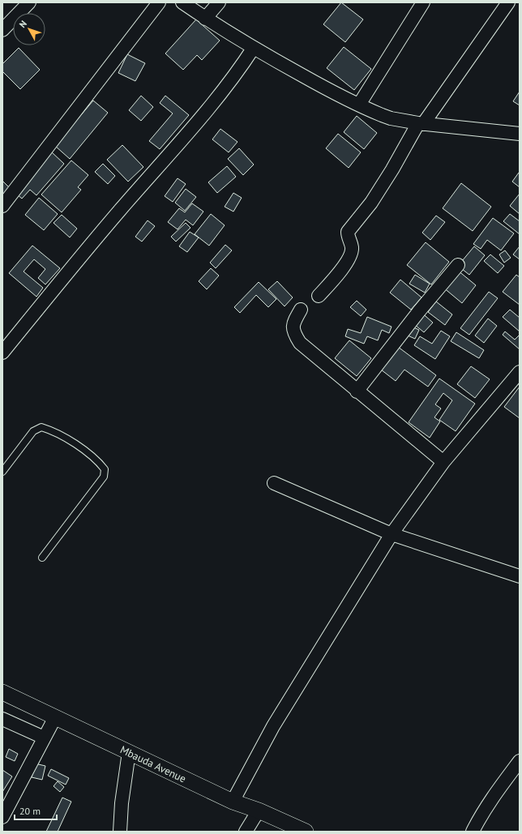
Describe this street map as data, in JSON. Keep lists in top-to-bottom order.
{
  "streets": {
    "street": ["Mbauda Avenue"]
  },
  "scale_bar": "20 m",
  "north": "top left"
}
